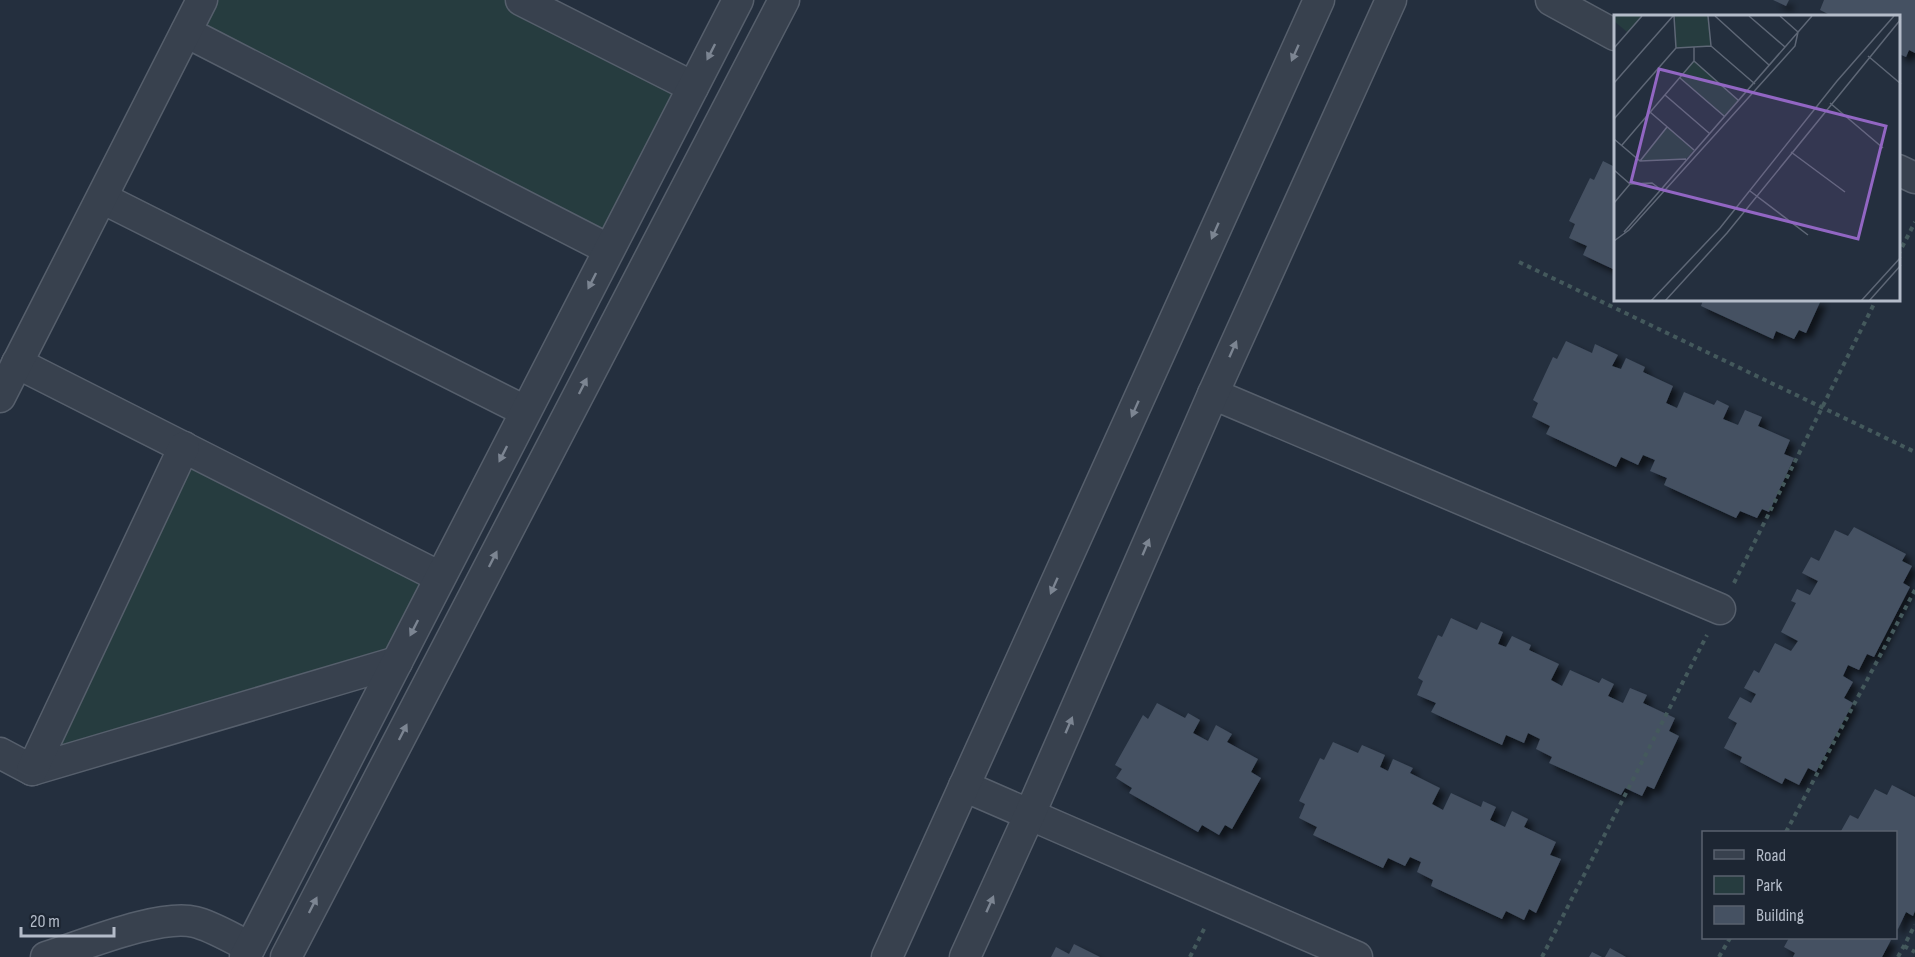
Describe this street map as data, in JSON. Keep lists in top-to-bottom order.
{
  "legend": ["Road", "Park", "Building"],
  "scale_bar": "20 m"
}
